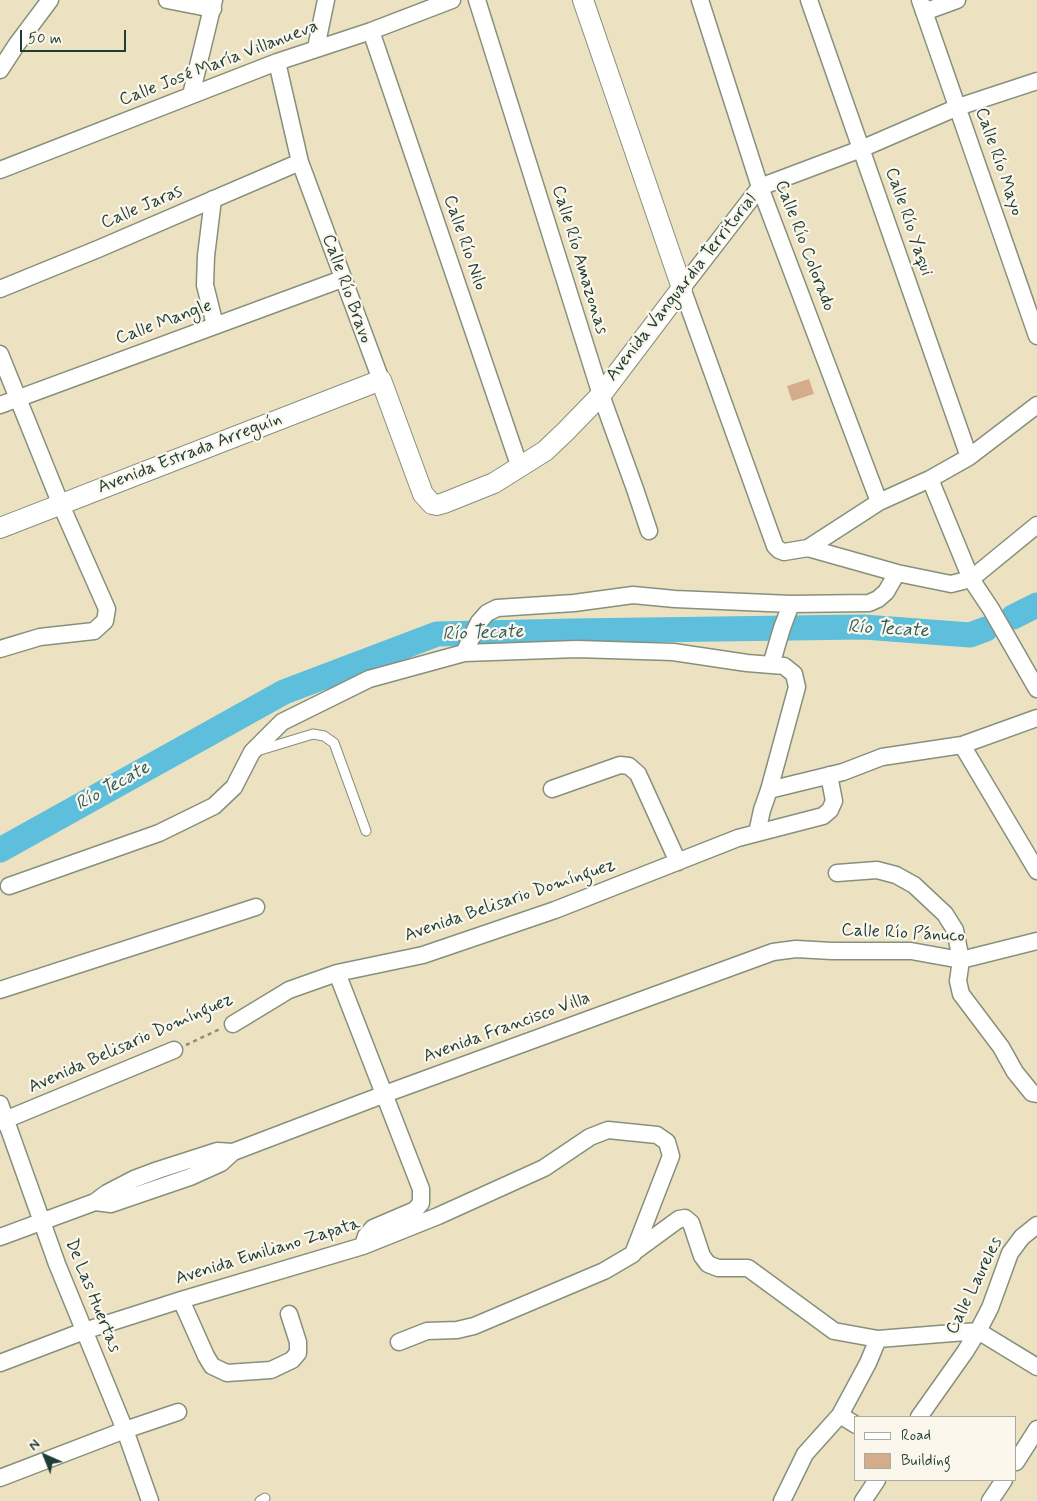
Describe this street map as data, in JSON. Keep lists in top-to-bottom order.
{
  "streets": {
    "street": [
      "Calle José María Villanueva",
      "Calle Río Mayo",
      "Calle Jaras",
      "Calle Río Yaqui",
      "Calle Río Nilo",
      "Calle Río Colorado",
      "Calle Río Amazonas",
      "Avenida Vanguardia Territorial",
      "Calle Río Bravo",
      "Calle Mangle",
      "Avenida Estrada Arreguín",
      "Avenida Belisario Domínguez",
      "Calle Río Pánuco",
      "Avenida Francisco Villa",
      "Avenida Emiliano Zapata",
      "Calle Laureles",
      "De Las Huertas"
    ]
  },
  "crossings": [
    ["Calle José María Villanueva", "Calle Río Nilo"],
    ["Calle José María Villanueva", "Calle Río Bravo"],
    ["Calle Río Mayo", "Avenida Vanguardia Territorial"],
    ["Calle Jaras", "Calle Río Bravo"],
    ["Calle Río Yaqui", "Avenida Vanguardia Territorial"],
    ["Calle Río Nilo", "Avenida Vanguardia Territorial"],
    ["Calle Río Colorado", "Avenida Vanguardia Territorial"],
    ["Calle Río Amazonas", "Avenida Vanguardia Territorial"],
    ["Avenida Vanguardia Territorial", "Calle Río Bravo"],
    ["Calle Río Bravo", "Calle Mangle"],
    ["Calle Río Bravo", "Avenida Estrada Arreguín"],
    ["Avenida Belisario Domínguez", "De Las Huertas"],
    ["Calle Río Pánuco", "Avenida Francisco Villa"],
    ["Avenida Francisco Villa", "De Las Huertas"],
    ["Avenida Emiliano Zapata", "De Las Huertas"]
  ],
  "water": ["Río Tecate"],
  "legend": ["Road", "Building"],
  "scale_bar": "50 m",
  "north": "top left"
}
